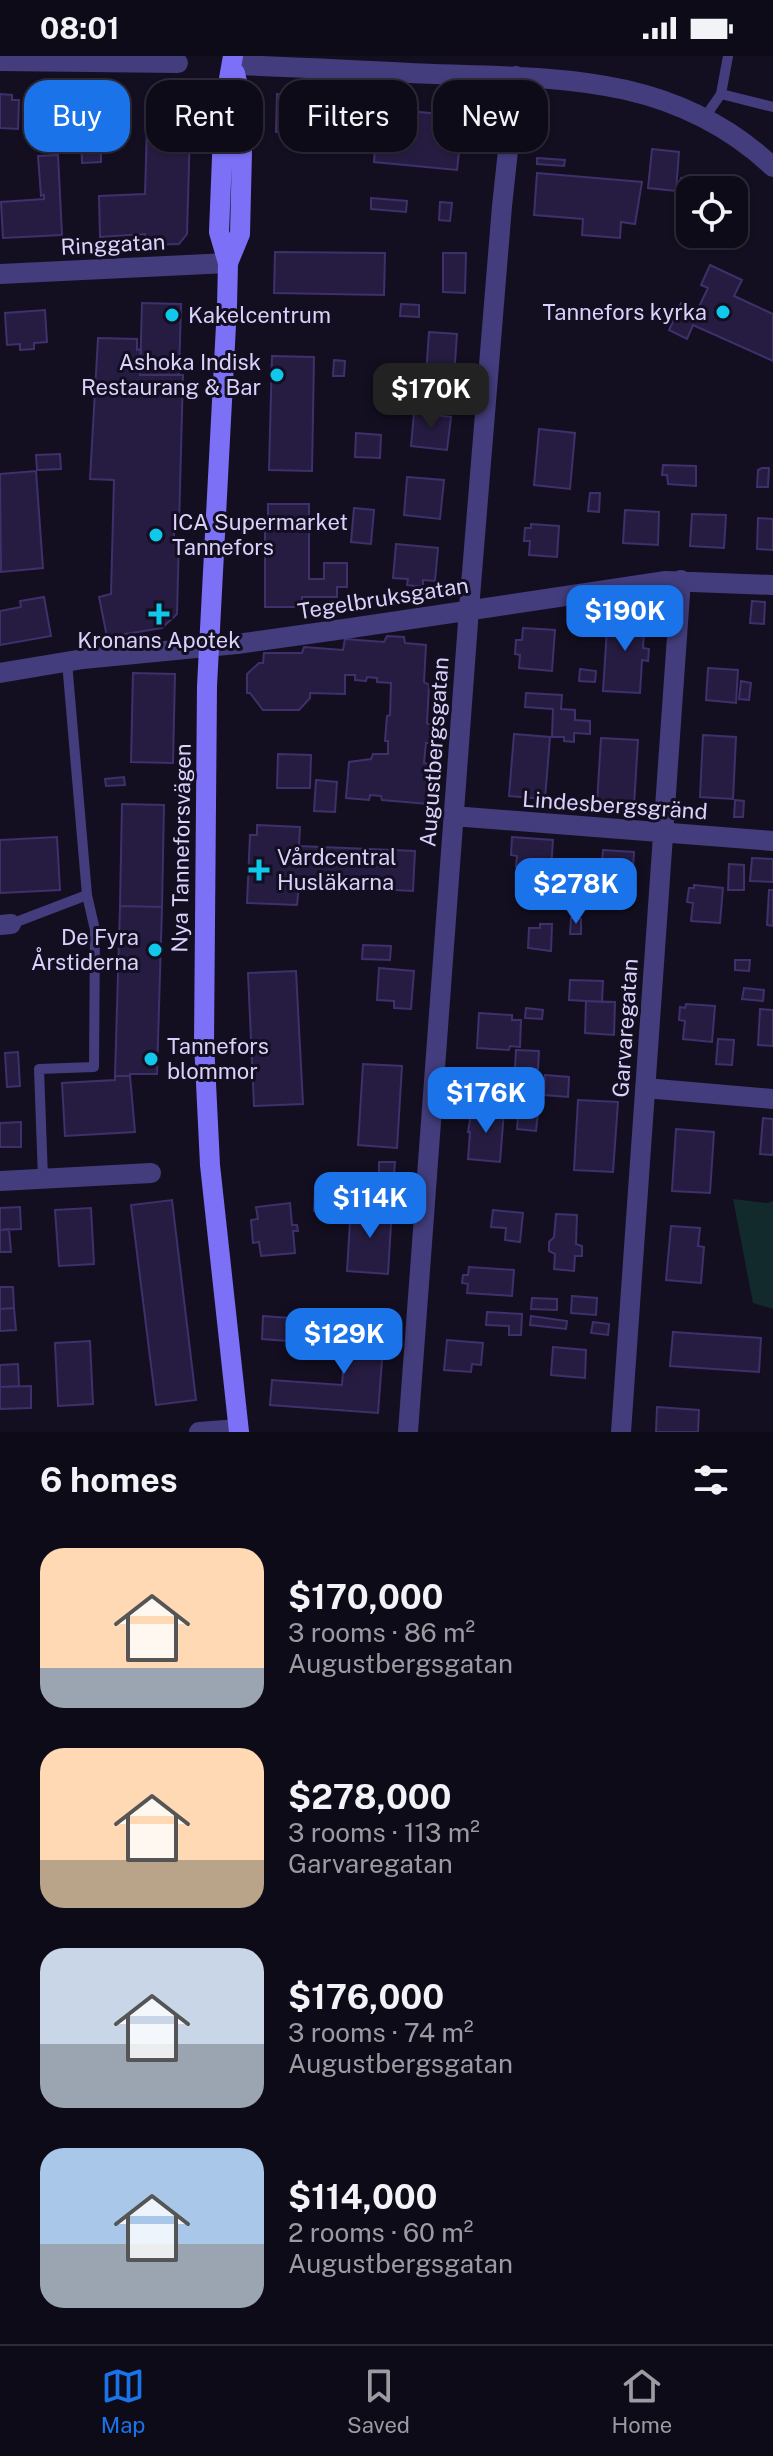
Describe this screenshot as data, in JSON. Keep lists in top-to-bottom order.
{
  "streets": {
    "main road": ["Nya Tanneforsvägen"],
    "street": [
      "Ringgatan",
      "Tegelbruksgatan",
      "Augustbergsgatan",
      "Lindesbergsgränd",
      "Garvaregatan"
    ]
  },
  "crossings": [
    ["Ringgatan", "Nya Tanneforsvägen"],
    ["Tegelbruksgatan", "Augustbergsgatan"],
    ["Tegelbruksgatan", "Nya Tanneforsvägen"],
    ["Tegelbruksgatan", "Garvaregatan"],
    ["Augustbergsgatan", "Lindesbergsgränd"],
    ["Lindesbergsgränd", "Garvaregatan"]
  ],
  "places": {
    "other": [
      "Tannefors kyrka",
      "Kakelcentrum",
      "Ashoka Indisk Restaurang & Bar",
      "ICA Supermarket Tannefors",
      "De Fyra Årstiderna",
      "Tannefors blommor"
    ],
    "health": ["Kronans Apotek", "Vårdcentral Husläkarna"]
  },
  "page": {
    "status": "08:01",
    "chip": [
      "Buy",
      "Rent",
      "Filters",
      "New"
    ],
    "price": [
      "$170K",
      "$190K",
      "$278K",
      "$176K",
      "$114K",
      "$129K"
    ],
    "heading": "6 homes",
    "list": [
      {
        "name": "$170,000",
        "note": "3 rooms · 86 m² · Augustbergsgatan"
      },
      {
        "name": "$278,000",
        "note": "3 rooms · 113 m² · Garvaregatan"
      },
      {
        "name": "$176,000",
        "note": "3 rooms · 74 m² · Augustbergsgatan"
      },
      {
        "name": "$114,000",
        "note": "2 rooms · 60 m² · Augustbergsgatan"
      }
    ],
    "tabs": ["Map", "Saved", "Home"]
  }
}
